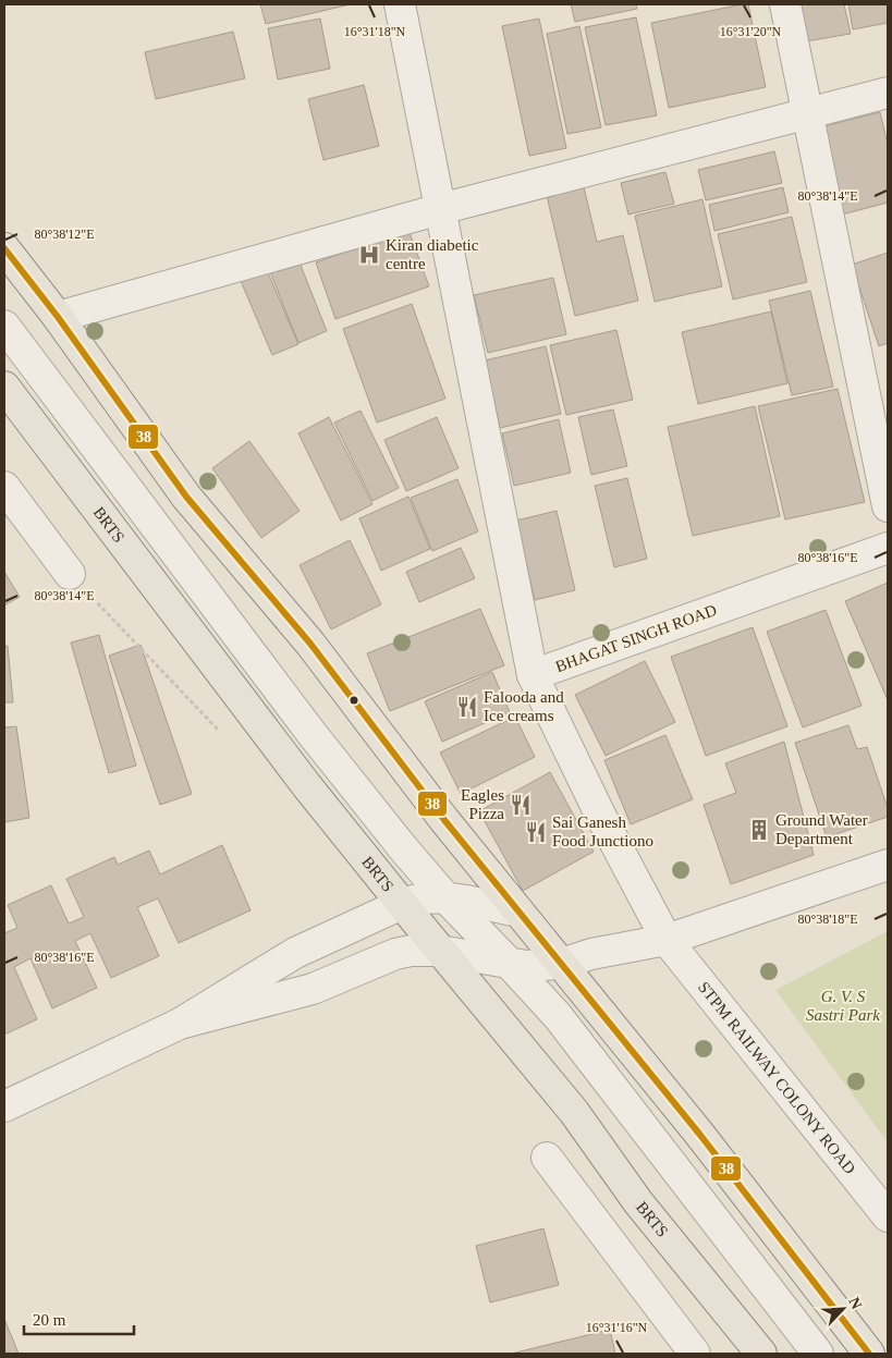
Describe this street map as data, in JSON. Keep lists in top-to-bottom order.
{
  "streets": {
    "main road": ["BRTS"],
    "street": ["BHAGAT SINGH ROAD", "STPM RAILWAY COLONY ROAD"]
  },
  "crossings": [
    ["BHAGAT SINGH ROAD", "STPM RAILWAY COLONY ROAD"]
  ],
  "parks": ["G. V. S Sastri Park"],
  "places": {
    "hospital": ["Kiran diabetic centre"],
    "restaurant": ["Falooda and Ice creams", "Eagles Pizza", "Sai Ganesh Food Junctiono"],
    "building": ["Ground Water Department"]
  },
  "lines": ["transit line 38"],
  "scale_bar": "20 m",
  "north": "top right",
  "coordinates": [
    "16°31'18\"N",
    "16°31'20\"N",
    "80°38'14\"E",
    "80°38'12\"E",
    "80°38'16\"E",
    "80°38'18\"E",
    "16°31'16\"N"
  ]
}
